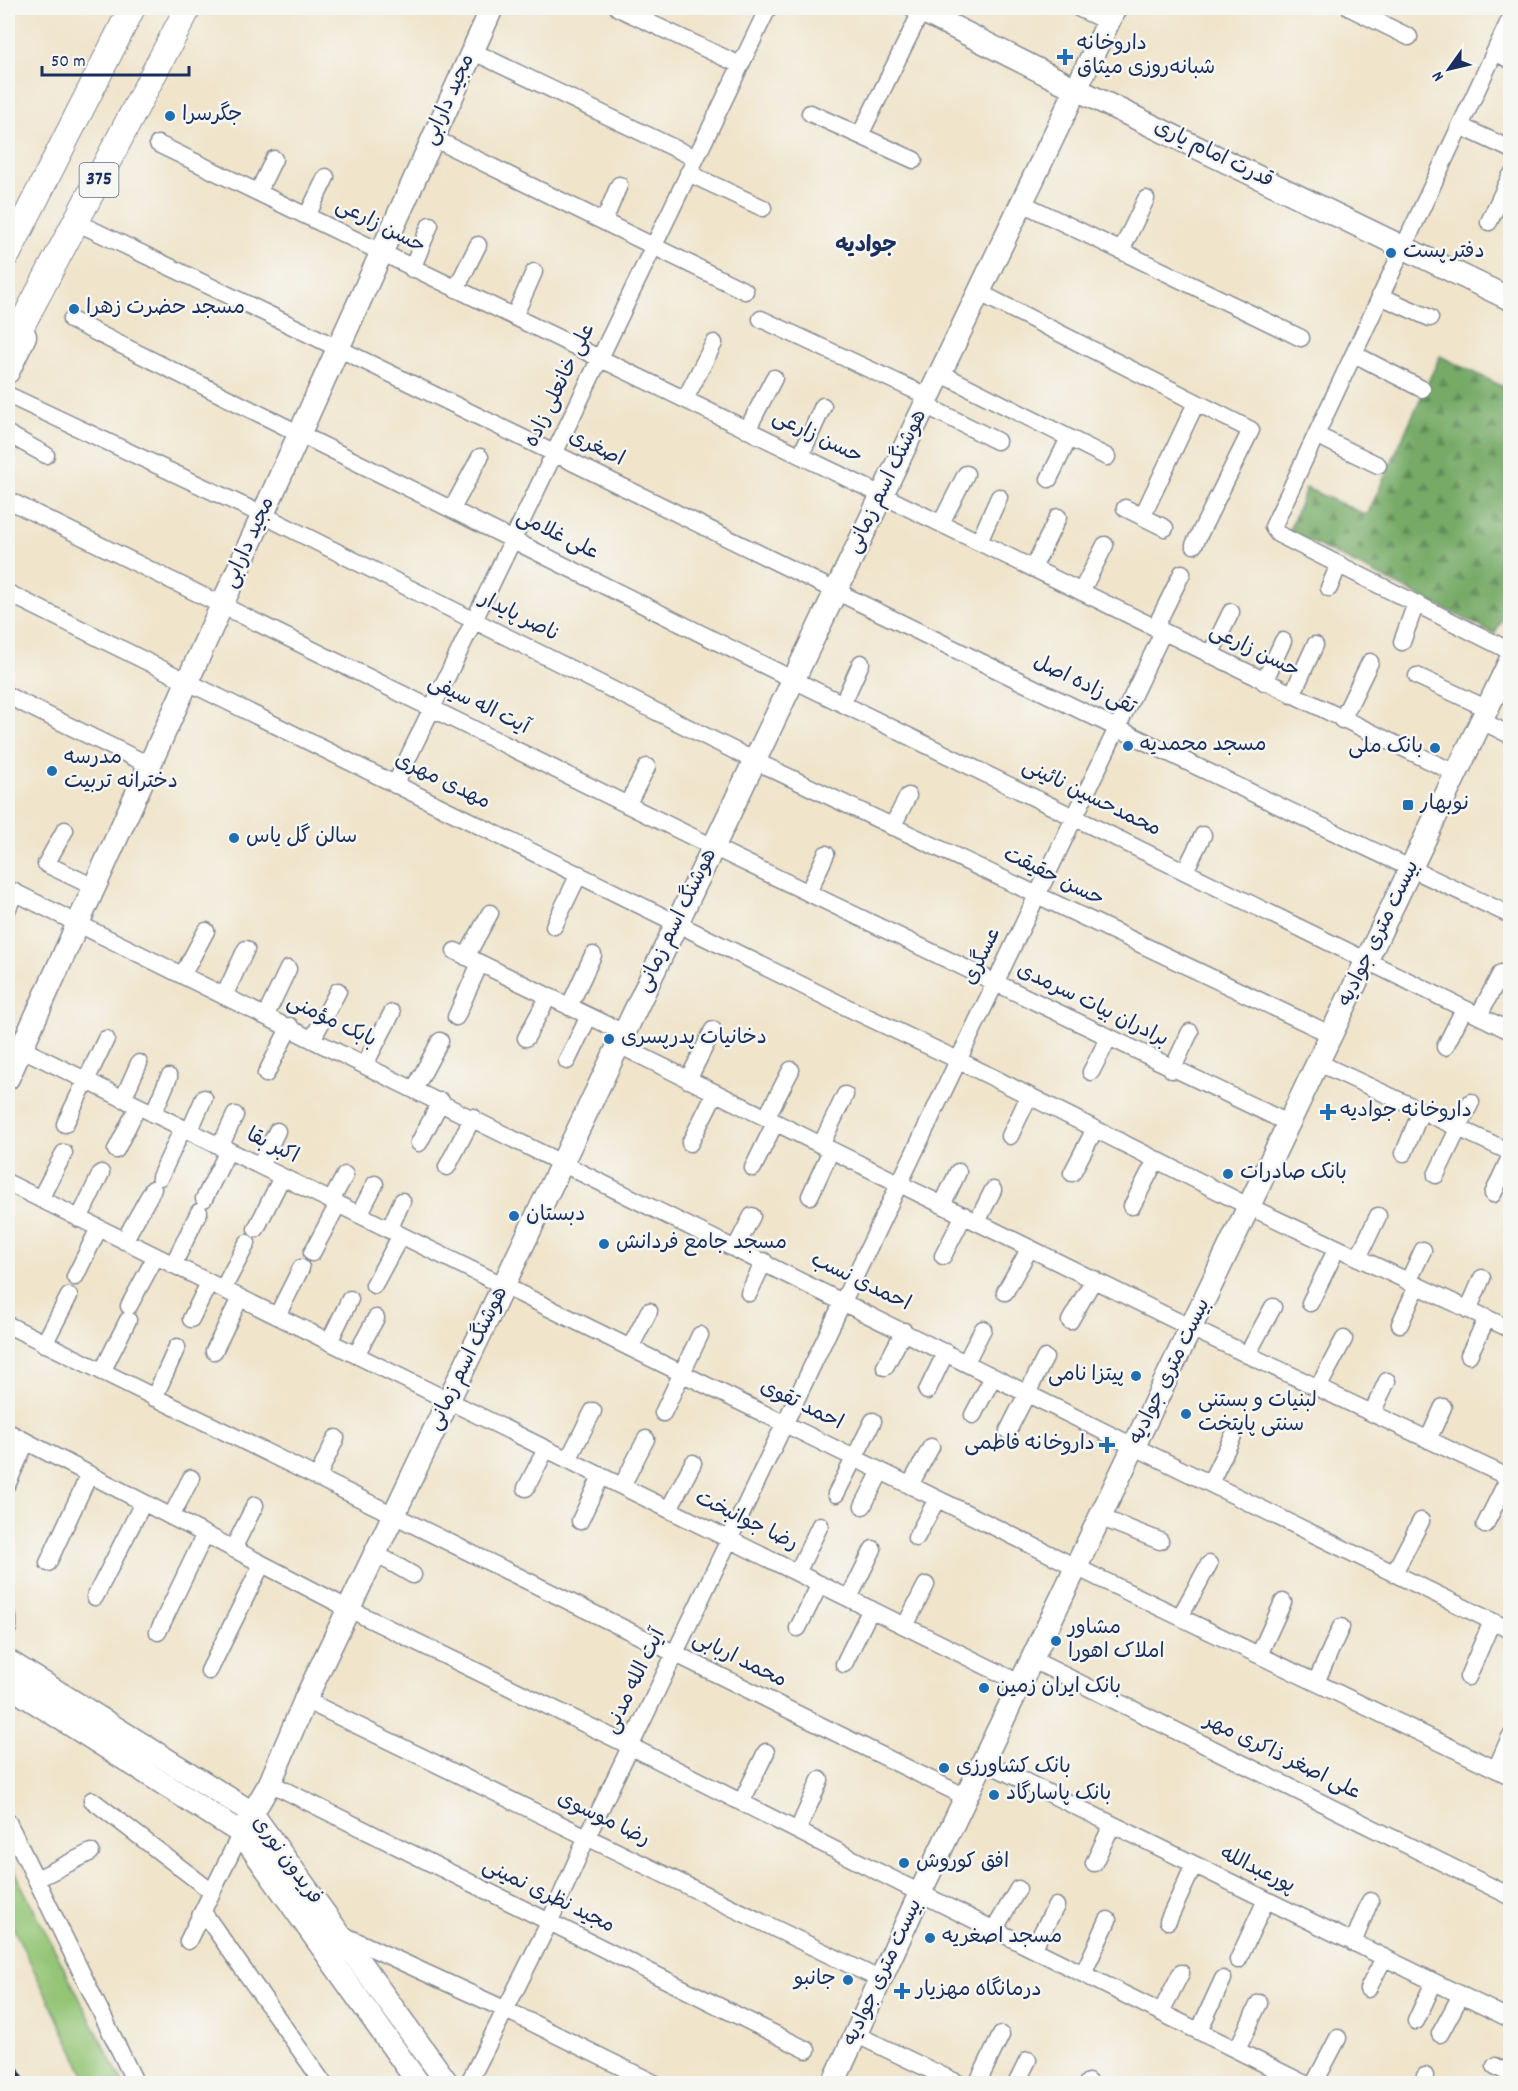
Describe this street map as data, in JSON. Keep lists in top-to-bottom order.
{
  "streets": {
    "main road": ["375"],
    "street": [
      "مجید دارابی",
      "قدرت امام یاری",
      "حسن زارعی",
      "علی خانعلی زاده",
      "اصغری",
      "هوشنگ اسم زمانی",
      "علی غلامی",
      "ناصر پایدار",
      "تقی زاده اصل",
      "آیت اله سیفی",
      "مهدی مهری",
      "محمدحسین نائینی",
      "حسن حقیقت",
      "بیست متری جوادیه",
      "عسگری",
      "برادران بیات سرمدی",
      "بابک مؤمنی",
      "اکبر بقا",
      "احمدی نسب",
      "احمد تقوی",
      "رضا جوانبخت",
      "محمد اربابی",
      "آیت‌ الله مدنی",
      "علی اصغر ذاکری مهر",
      "رضا موسوی",
      "فریدون نوری",
      "پورعبدالله",
      "مجید نظری نمینی"
    ]
  },
  "crossings": [
    ["مجید دارابی", "حسن زارعی"],
    ["مجید دارابی", "اصغری"],
    ["مجید دارابی", "علی غلامی"],
    ["مجید دارابی", "ناصر پایدار"],
    ["مجید دارابی", "آیت اله سیفی"],
    ["مجید دارابی", "مهدی مهری"],
    ["مجید دارابی", "بابک مؤمنی"],
    ["مجید دارابی", "اکبر بقا"],
    ["قدرت امام یاری", "هوشنگ اسم زمانی"],
    ["حسن زارعی", "علی خانعلی زاده"],
    ["حسن زارعی", "هوشنگ اسم زمانی"],
    ["حسن زارعی", "بیست متری جوادیه"],
    ["حسن زارعی", "عسگری"],
    ["علی خانعلی زاده", "اصغری"],
    ["علی خانعلی زاده", "علی غلامی"],
    ["علی خانعلی زاده", "ناصر پایدار"],
    ["علی خانعلی زاده", "آیت اله سیفی"],
    ["علی خانعلی زاده", "مهدی مهری"],
    ["اصغری", "هوشنگ اسم زمانی"],
    ["اصغری", "تقی زاده اصل"],
    ["هوشنگ اسم زمانی", "علی غلامی"],
    ["هوشنگ اسم زمانی", "ناصر پایدار"],
    ["هوشنگ اسم زمانی", "تقی زاده اصل"],
    ["هوشنگ اسم زمانی", "آیت اله سیفی"],
    ["هوشنگ اسم زمانی", "مهدی مهری"],
    ["هوشنگ اسم زمانی", "محمدحسین نائینی"],
    ["هوشنگ اسم زمانی", "حسن حقیقت"],
    ["هوشنگ اسم زمانی", "برادران بیات سرمدی"],
    ["هوشنگ اسم زمانی", "بابک مؤمنی"],
    ["هوشنگ اسم زمانی", "اکبر بقا"],
    ["هوشنگ اسم زمانی", "احمدی نسب"],
    ["هوشنگ اسم زمانی", "احمد تقوی"],
    ["هوشنگ اسم زمانی", "رضا جوانبخت"],
    ["هوشنگ اسم زمانی", "محمد اربابی"],
    ["هوشنگ اسم زمانی", "رضا موسوی"],
    ["هوشنگ اسم زمانی", "فریدون نوری"],
    ["هوشنگ اسم زمانی", "مجید نظری نمینی"],
    ["علی غلامی", "محمدحسین نائینی"],
    ["ناصر پایدار", "حسن حقیقت"],
    ["تقی زاده اصل", "بیست متری جوادیه"],
    ["تقی زاده اصل", "عسگری"],
    ["آیت اله سیفی", "برادران بیات سرمدی"],
    ["مهدی مهری", "بیست متری جوادیه"],
    ["مهدی مهری", "عسگری"],
    ["محمدحسین نائینی", "بیست متری جوادیه"],
    ["محمدحسین نائینی", "عسگری"],
    ["حسن حقیقت", "بیست متری جوادیه"],
    ["حسن حقیقت", "عسگری"],
    ["بیست متری جوادیه", "برادران بیات سرمدی"],
    ["بیست متری جوادیه", "احمدی نسب"],
    ["بیست متری جوادیه", "احمد تقوی"],
    ["بیست متری جوادیه", "رضا جوانبخت"],
    ["بیست متری جوادیه", "محمد اربابی"],
    ["بیست متری جوادیه", "علی اصغر ذاکری مهر"],
    ["بیست متری جوادیه", "رضا موسوی"],
    ["بیست متری جوادیه", "پورعبدالله"],
    ["عسگری", "برادران بیات سرمدی"],
    ["عسگری", "احمدی نسب"],
    ["عسگری", "آیت‌ الله مدنی"],
    ["بابک مؤمنی", "احمدی نسب"],
    ["اکبر بقا", "احمد تقوی"],
    ["احمدی نسب", "آیت‌ الله مدنی"],
    ["احمد تقوی", "آیت‌ الله مدنی"],
    ["رضا جوانبخت", "آیت‌ الله مدنی"],
    ["محمد اربابی", "آیت‌ الله مدنی"],
    ["آیت‌ الله مدنی", "رضا موسوی"],
    ["آیت‌ الله مدنی", "مجید نظری نمینی"]
  ],
  "districts": ["جوادیه"],
  "places": {
    "health": [
      "داروخانه شبانه‌روزی میثاق",
      "داروخانه جوادیه",
      "داروخانه فاطمی",
      "درمانگاه مهزیار"
    ],
    "other": [
      "جگرسرا",
      "دفتر پست",
      "مسجد حضرت زهرا",
      "مسجد محمدیه",
      "بانک ملی",
      "مدرسه دخترانه تربیت",
      "سالن گل یاس",
      "دخانیات پدرپسری",
      "بانک صادرات",
      "دبستان",
      "مسجد جامع فردانش",
      "پیتزا نامی",
      "لبنیات و بستنی سنتی پایتخت",
      "مشاور املاک اهورا",
      "بانک ایران زمین",
      "بانک کشاورزی",
      "بانک پاسارگاد",
      "افق کوروش",
      "مسجد اصغریه",
      "جانبو"
    ],
    "transit": ["نوبهار"]
  },
  "scale_bar": "50 m",
  "north": "bottom left"
}
